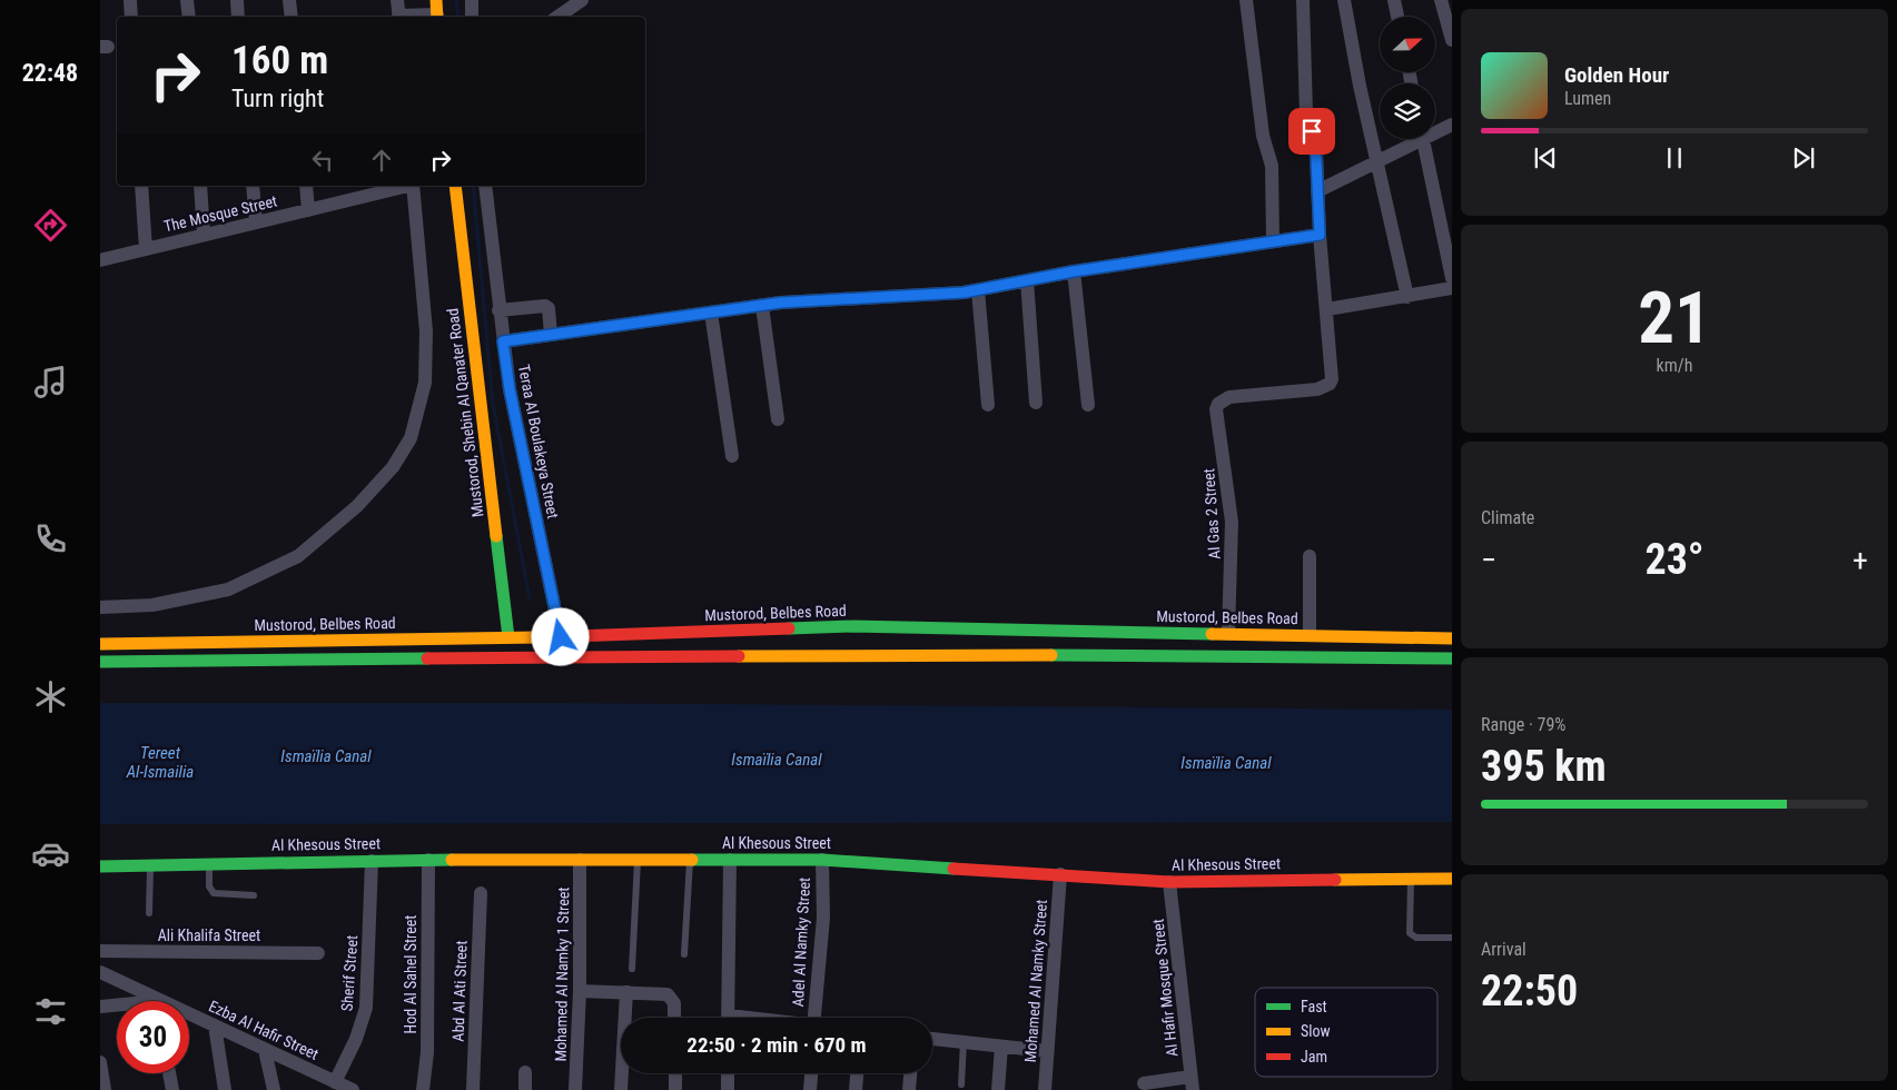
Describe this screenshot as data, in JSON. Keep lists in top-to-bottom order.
{
  "streets": {
    "main road": ["Mustorod, Shebin Al Qanater Road", "Mustorod, Belbes Road", "Al Khesous Street"],
    "street": [
      "The Mosque Street",
      "Teraa Al Boulakeya Street",
      "Al Gas 2 Street",
      "Ali Khalifa Street",
      "Adel Al Namky Street",
      "Sherif Street",
      "Hod Al Sahel Street",
      "Mohamed Al Namky 1 Street",
      "Mohamed Al Namky Street",
      "Al Hafir Mosque Street",
      "Abd Al Ati Street",
      "Ezba Al Hafir Street"
    ]
  },
  "crossings": [
    ["Mustorod, Shebin Al Qanater Road", "Mustorod, Belbes Road"],
    ["Teraa Al Boulakeya Street", "Mustorod, Belbes Road"],
    ["Al Gas 2 Street", "Mustorod, Belbes Road"],
    ["Al Khesous Street", "Adel Al Namky Street"],
    ["Al Khesous Street", "Sherif Street"],
    ["Al Khesous Street", "Hod Al Sahel Street"],
    ["Al Khesous Street", "Mohamed Al Namky 1 Street"],
    ["Al Khesous Street", "Mohamed Al Namky Street"],
    ["Al Khesous Street", "Al Hafir Mosque Street"],
    ["Sherif Street", "Ezba Al Hafir Street"]
  ],
  "water": ["Tereet Al-Ismailia", "Ismaïlia Canal"],
  "legend": ["Fast", "Slow", "Jam"],
  "north": "right",
  "page": {
    "tabs": "22:48",
    "turn": ["160 m", "Turn right"],
    "song": ["Golden Hour", "Lumen"],
    "tile": [
      ["21", "km/h"],
      "Climate",
      ["Range · 79%", "395 km"],
      ["Arrival", "22:50"]
    ],
    "heat": ["−", "23°", "+"],
    "limit": "30",
    "trip": "22:50 · 2 min · 670 m"
  }
}
